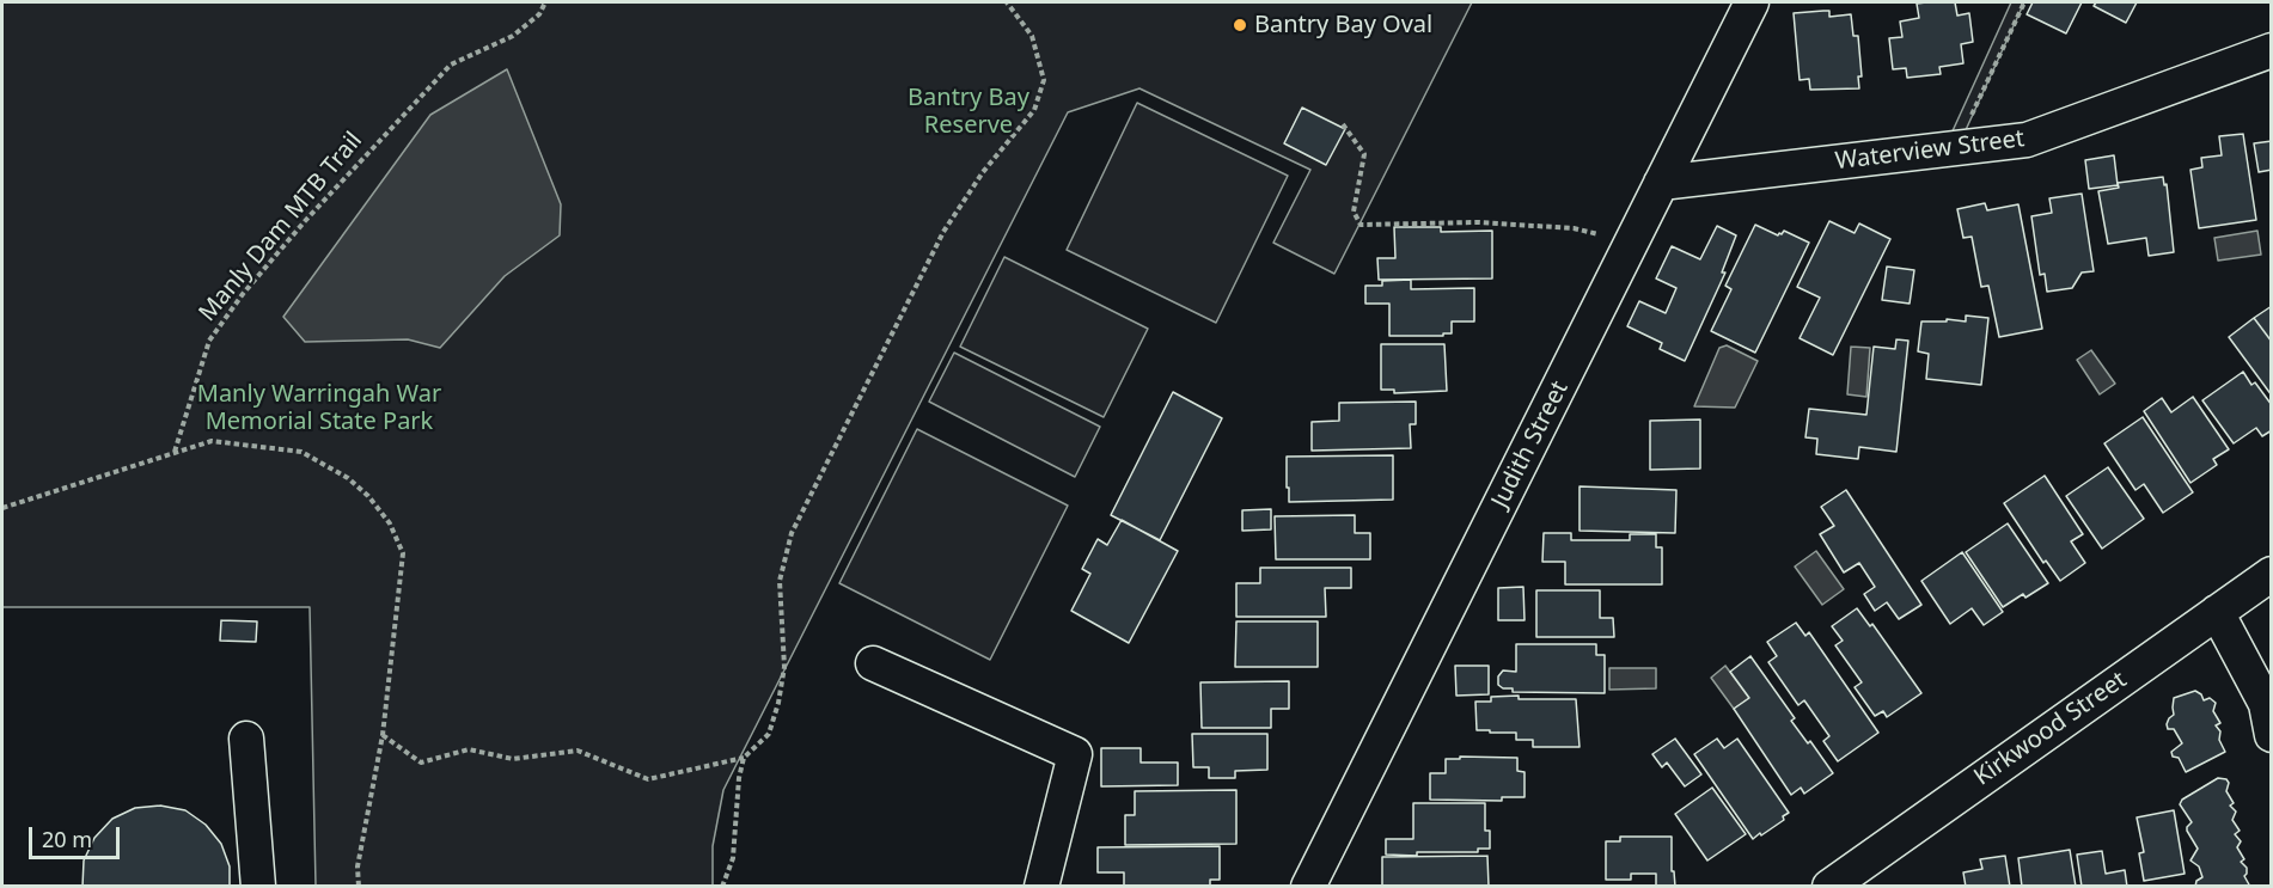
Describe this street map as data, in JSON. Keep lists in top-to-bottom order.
{
  "streets": {
    "street": ["Waterview Street", "Judith Street", "Kirkwood Street"],
    "path": ["Manly Dam MTB Trail"]
  },
  "crossings": [
    ["Waterview Street", "Judith Street"]
  ],
  "parks": ["Bantry Bay Reserve", "Manly Warringah War Memorial State Park"],
  "places": ["Bantry Bay Oval"],
  "scale_bar": "20 m"
}
